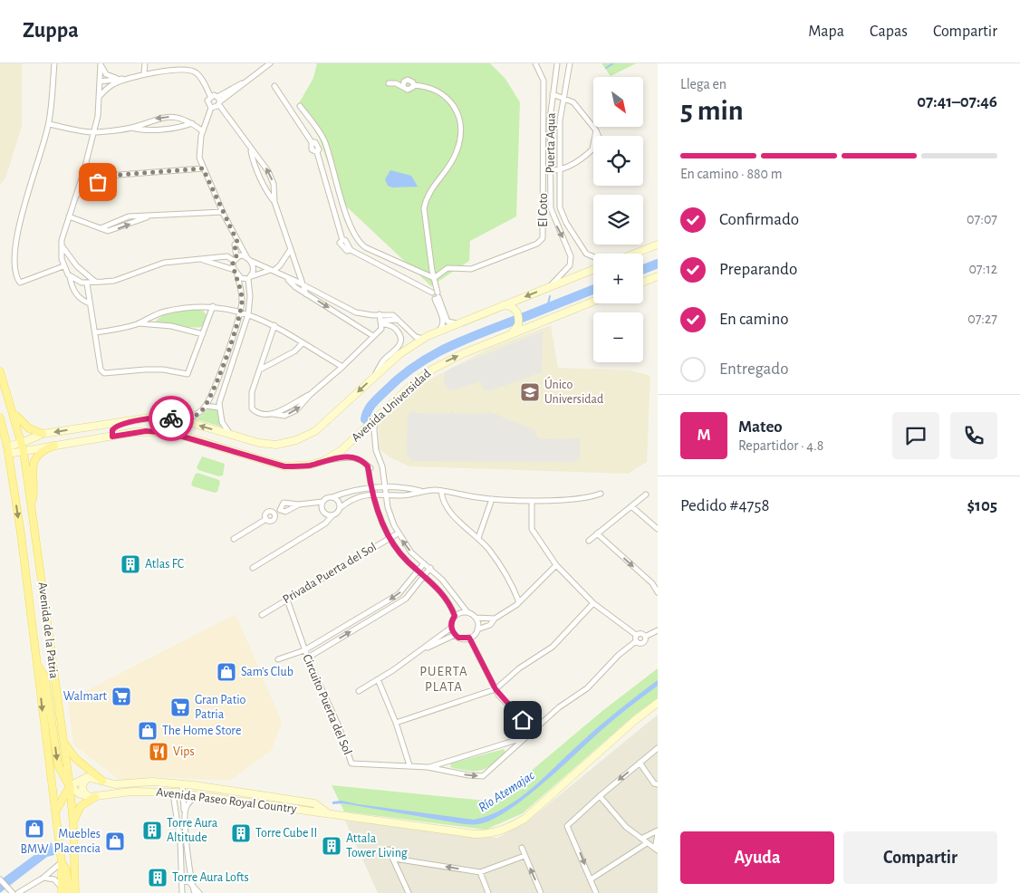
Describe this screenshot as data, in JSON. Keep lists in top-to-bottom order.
{
  "streets": {
    "main road": ["Avenida Universidad", "Avenida de la Patria", "Avenida Paseo Royal Country"],
    "street": [
      "Puerta Aqua",
      "El Coto",
      "Privada Puerta del Sol",
      "Circuito Puerta del Sol"
    ]
  },
  "crossings": [
    ["Puerta Aqua", "Avenida Universidad"],
    ["Avenida Universidad", "Avenida de la Patria"],
    ["Privada Puerta del Sol", "Circuito Puerta del Sol"]
  ],
  "districts": ["PUERTA PLATA"],
  "water": ["Río Atemajac"],
  "places": {
    "school or university": ["Único Universidad"],
    "building": [
      "Atlas FC",
      "Torre Aura Altitude",
      "Torre Cube II",
      "Attala Tower Living",
      "Torre Aura Lofts"
    ],
    "shop": [
      "Sam's Club",
      "The Home Store",
      "BMW",
      "Muebles Placencia"
    ],
    "supermarket": ["Walmart", "Gran Patio Patria"],
    "restaurant": ["Vips"]
  },
  "north": "bottom right",
  "page": {
    "header": "Zuppa",
    "nav": ["Mapa", "Capas", "Compartir"],
    "heading": ["5 min", "Llega en", "07:41–07:46"],
    "panel": [
      "Mateo",
      "Repartidor · 4.8",
      "Pedido #4758",
      "$105"
    ],
    "map_buttons": ["+", "−"],
    "bar": "En camino · 880 m",
    "list": [
      ["Confirmado", "07:07"],
      ["Preparando", "07:12"],
      ["En camino", "07:27"],
      "Entregado"
    ],
    "round": "M",
    "buttons": ["Ayuda", "Compartir"]
  }
}
